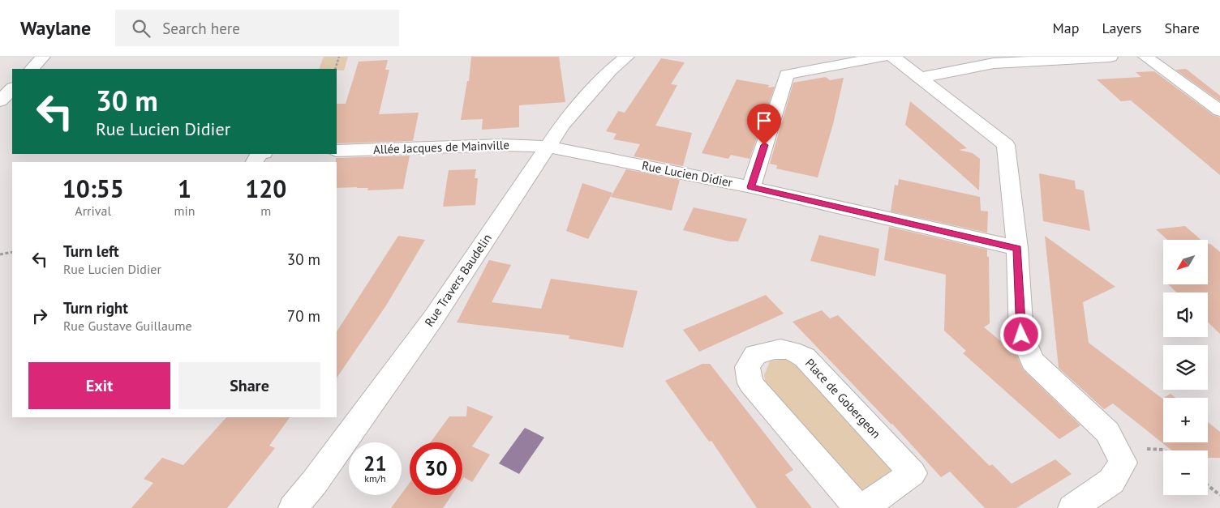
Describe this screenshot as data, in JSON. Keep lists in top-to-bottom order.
{
  "streets": {
    "street": [
      "Allée Jacques de Mainville",
      "Rue Lucien Didier",
      "Rue Travers Baudelin",
      "Place de Gobergeon"
    ]
  },
  "crossings": [
    ["Allée Jacques de Mainville", "Rue Lucien Didier"],
    ["Allée Jacques de Mainville", "Rue Travers Baudelin"],
    ["Rue Lucien Didier", "Rue Travers Baudelin"]
  ],
  "north": "bottom left",
  "page": {
    "header": "Waylane",
    "search": "Search here",
    "nav": ["Map", "Layers", "Share"],
    "turn": ["30 m", "Rue Lucien Didier"],
    "eta": [
      "10:55",
      "Arrival",
      "1",
      "min",
      "120",
      "m"
    ],
    "list": [
      {
        "name": "Turn left",
        "note": "Rue Lucien Didier",
        "value": "30 m"
      },
      {
        "name": "Turn right",
        "note": "Rue Gustave Guillaume",
        "value": "70 m"
      }
    ],
    "map_buttons": ["+", "−"],
    "buttons": ["Exit", "Share"],
    "speed": "21 km/h",
    "limit": "30"
  }
}
